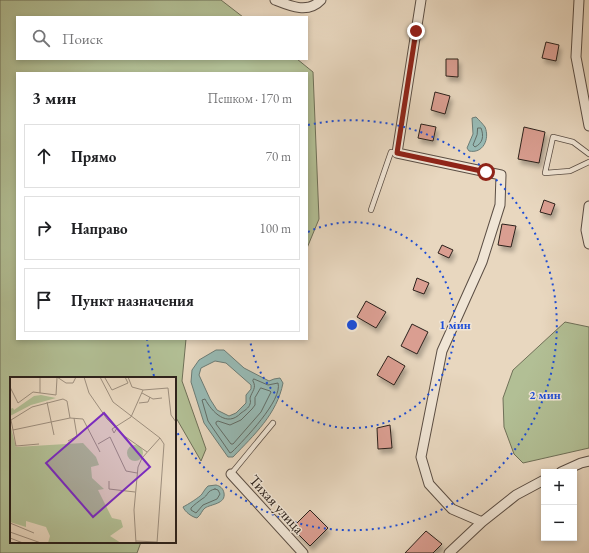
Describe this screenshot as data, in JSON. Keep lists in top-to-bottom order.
{
  "streets": {
    "street": ["Тихая улица"]
  },
  "page": {
    "search": "Поиск",
    "heading": ["3 мин", "Пешком · 170 m"],
    "list": [
      ["Прямо", "70 m"],
      ["Направо", "100 m"],
      "Пункт назначения"
    ],
    "map_buttons": ["+", "−"]
  },
  "rings": ["1 мин", "2 мин"]
}
